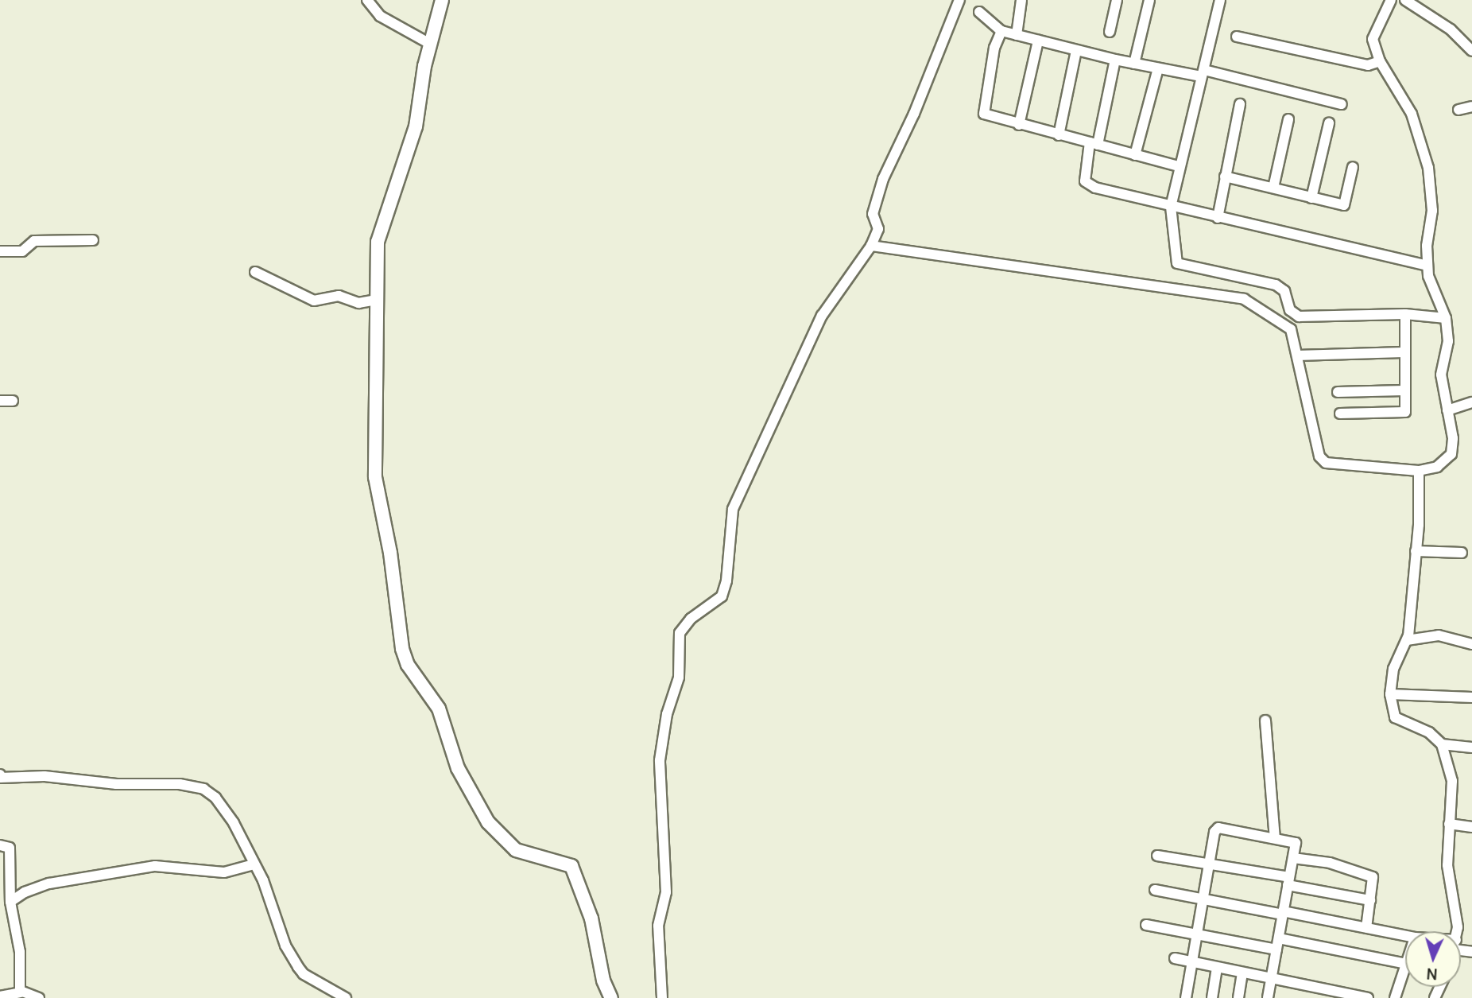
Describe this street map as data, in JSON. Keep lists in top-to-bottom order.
{
  "north": "bottom"
}
